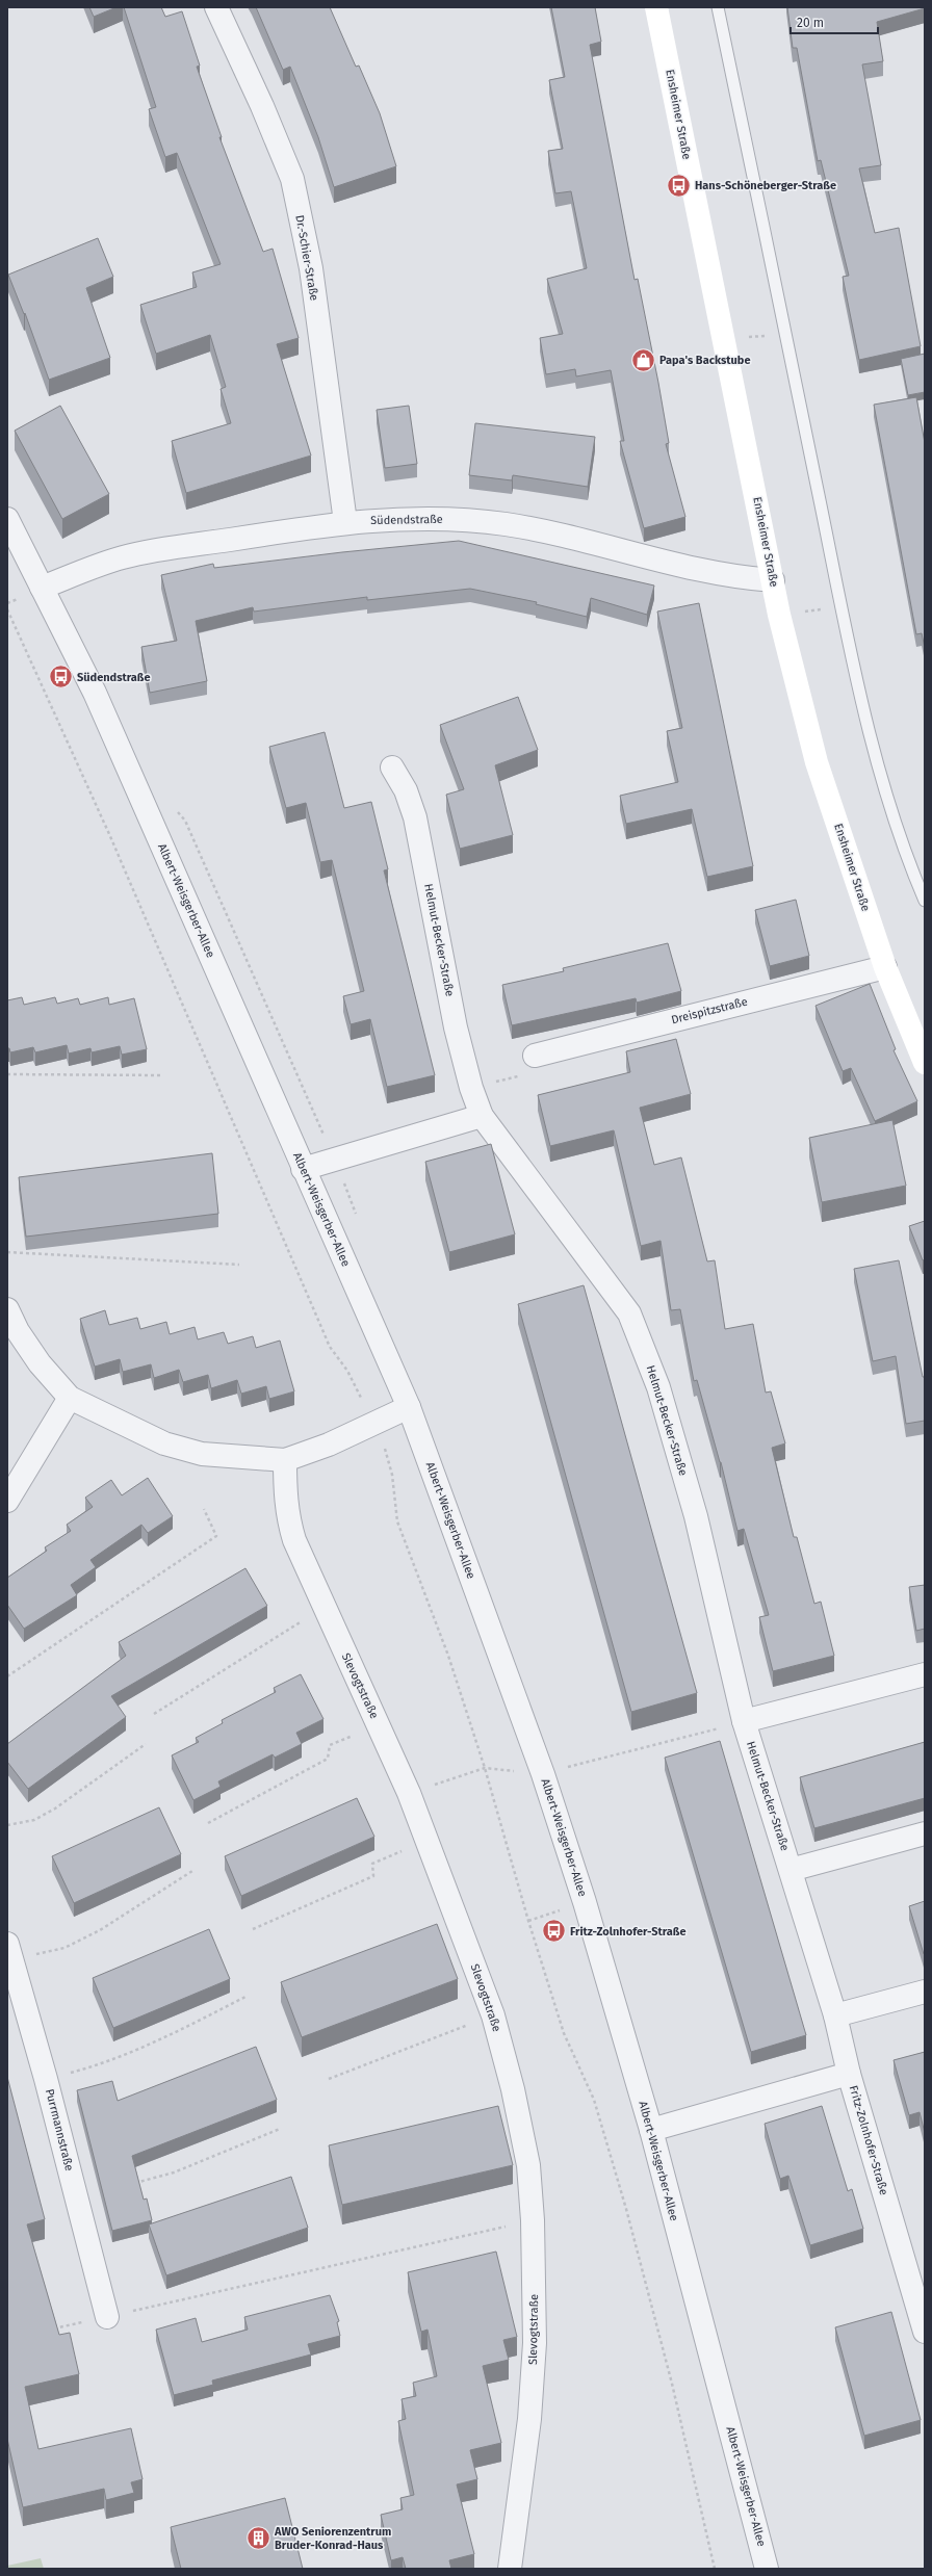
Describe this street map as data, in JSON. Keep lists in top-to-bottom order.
{
  "streets": {
    "main road": ["Ensheimer Straße"],
    "street": [
      "Dr.-Schier-Straße",
      "Südendstraße",
      "Albert-Weisgerber-Allee",
      "Helmut-Becker-Straße",
      "Dreispitzstraße",
      "Slevogtstraße",
      "Purrmannstraße",
      "Fritz-Zolnhofer-Straße"
    ]
  },
  "crossings": [
    ["Ensheimer Straße", "Südendstraße"],
    ["Ensheimer Straße", "Dreispitzstraße"],
    ["Dr.-Schier-Straße", "Südendstraße"],
    ["Südendstraße", "Albert-Weisgerber-Allee"],
    ["Albert-Weisgerber-Allee", "Fritz-Zolnhofer-Straße"],
    ["Helmut-Becker-Straße", "Fritz-Zolnhofer-Straße"]
  ],
  "places": {
    "bus stop": ["Hans-Schöneberger-Straße", "Südendstraße", "Fritz-Zolnhofer-Straße"],
    "shop": ["Papa's Backstube"],
    "building": ["AWO Seniorenzentrum Bruder-Konrad-Haus"]
  },
  "scale_bar": "20 m"
}
